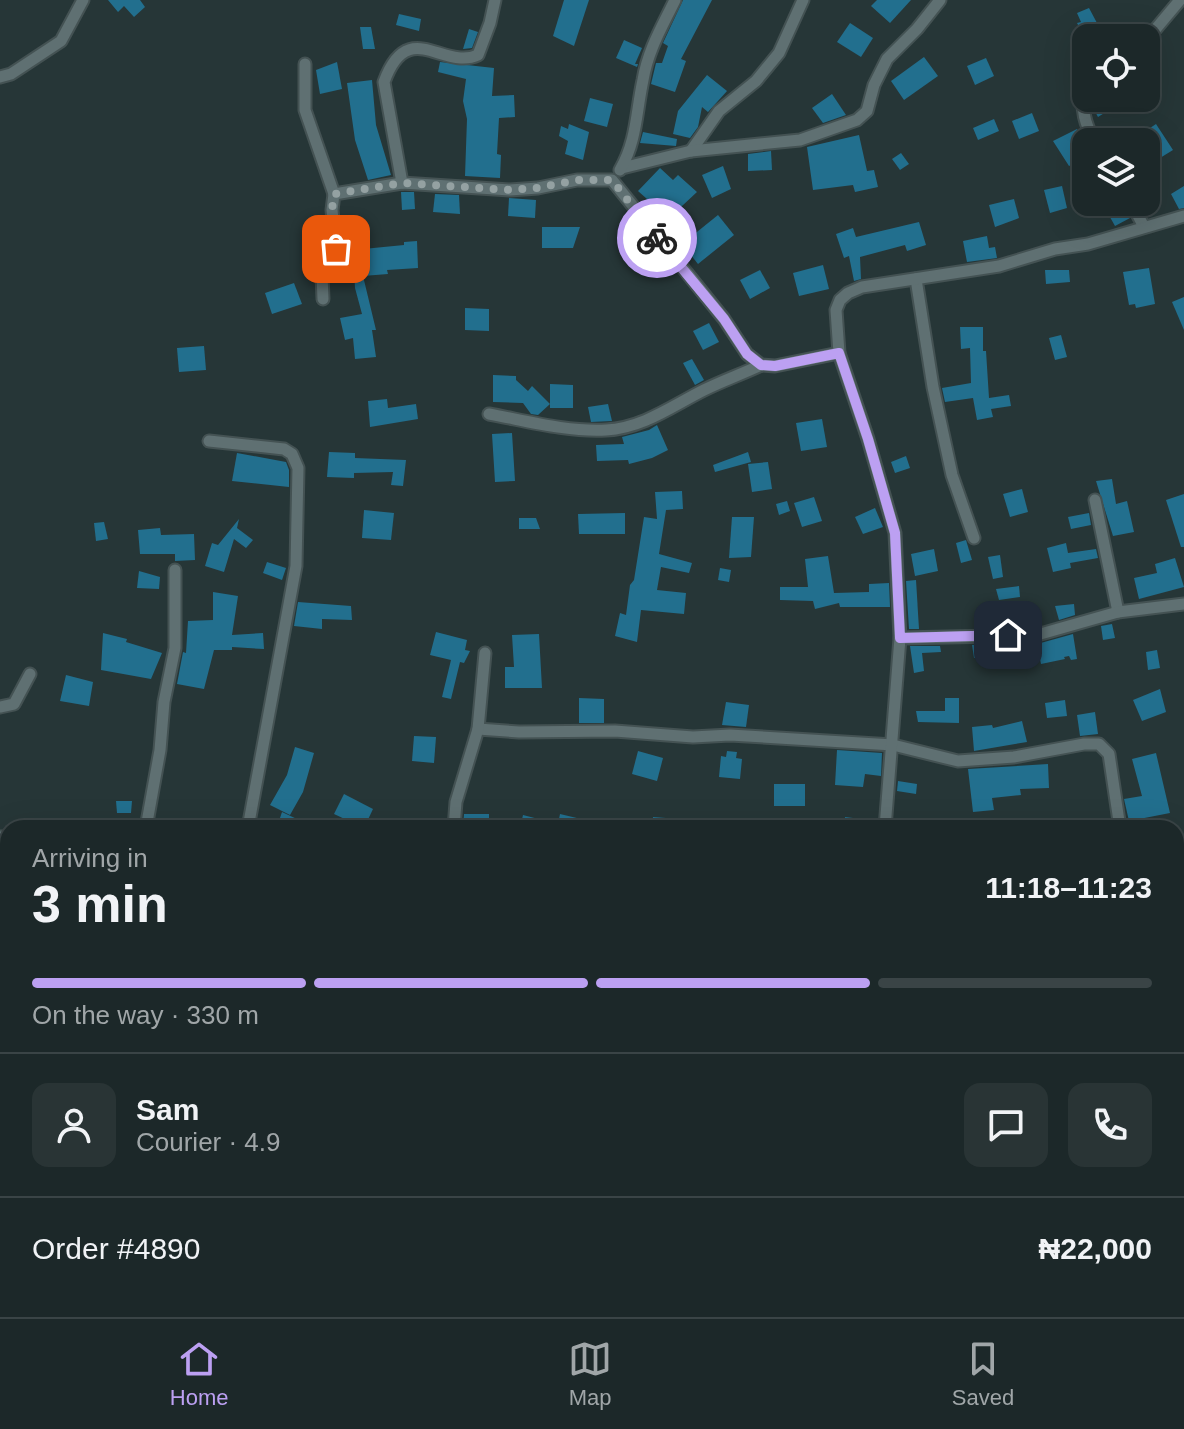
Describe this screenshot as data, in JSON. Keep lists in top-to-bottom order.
{
  "page": {
    "heading": ["3 min", "Arriving in", "11:18–11:23"],
    "panel": [
      "Sam",
      "Courier · 4.9",
      "Order #4890",
      "₦22,000"
    ],
    "bar": "On the way · 330 m",
    "tabs": ["Home", "Map", "Saved"]
  }
}
